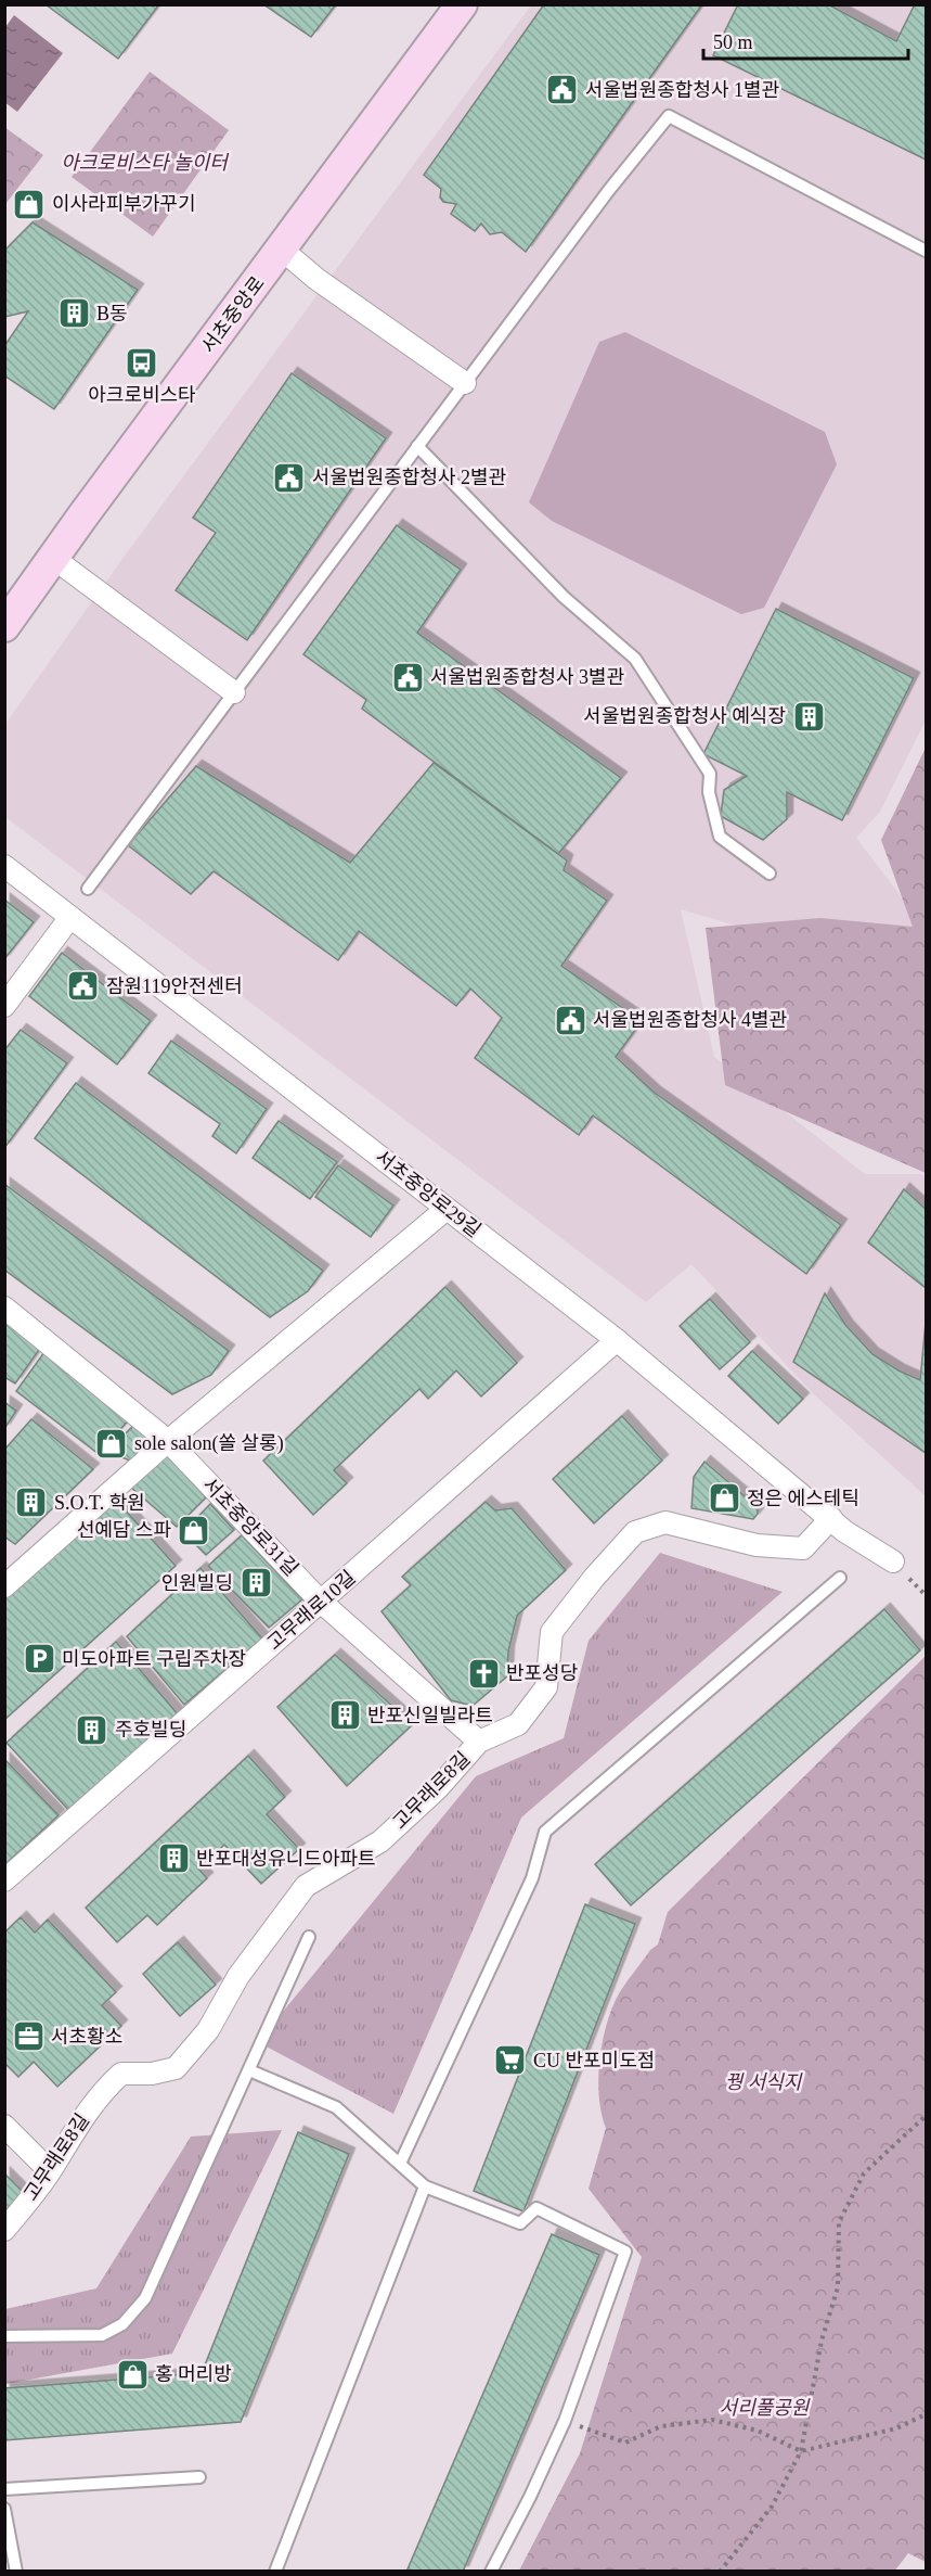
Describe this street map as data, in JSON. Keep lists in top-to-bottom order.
{
  "streets": {
    "main road": ["서초중앙로"],
    "street": [
      "서초중앙로29길",
      "서초중앙로31길",
      "고무래로10길",
      "고무래로8길"
    ]
  },
  "crossings": [
    ["서초중앙로29길", "고무래로10길"],
    ["서초중앙로29길", "고무래로8길"],
    ["서초중앙로31길", "고무래로10길"],
    ["서초중앙로31길", "고무래로8길"]
  ],
  "parks": ["아크로비스타 놀이터", "꿩 서식지", "서리풀공원"],
  "places": {
    "public building": [
      "서울법원종합청사 1별관",
      "서울법원종합청사 2별관",
      "서울법원종합청사 3별관",
      "잠원119안전센터",
      "서울법원종합청사 4별관"
    ],
    "shop": [
      "이사라피부가꾸기",
      "sole salon(쏠 살롱)",
      "정은 에스테틱",
      "선예담 스파",
      "홍 머리방"
    ],
    "building": [
      "B동",
      "서울법원종합청사 예식장",
      "S.O.T. 학원",
      "인원빌딩",
      "반포신일빌라트",
      "주호빌딩",
      "반포대성유니드아파트"
    ],
    "bus stop": ["아크로비스타"],
    "parking": ["미도아파트 구립주차장"],
    "church": ["반포성당"],
    "office": ["서초황소"],
    "supermarket": ["CU 반포미도점"]
  },
  "scale_bar": "50 m"
}
